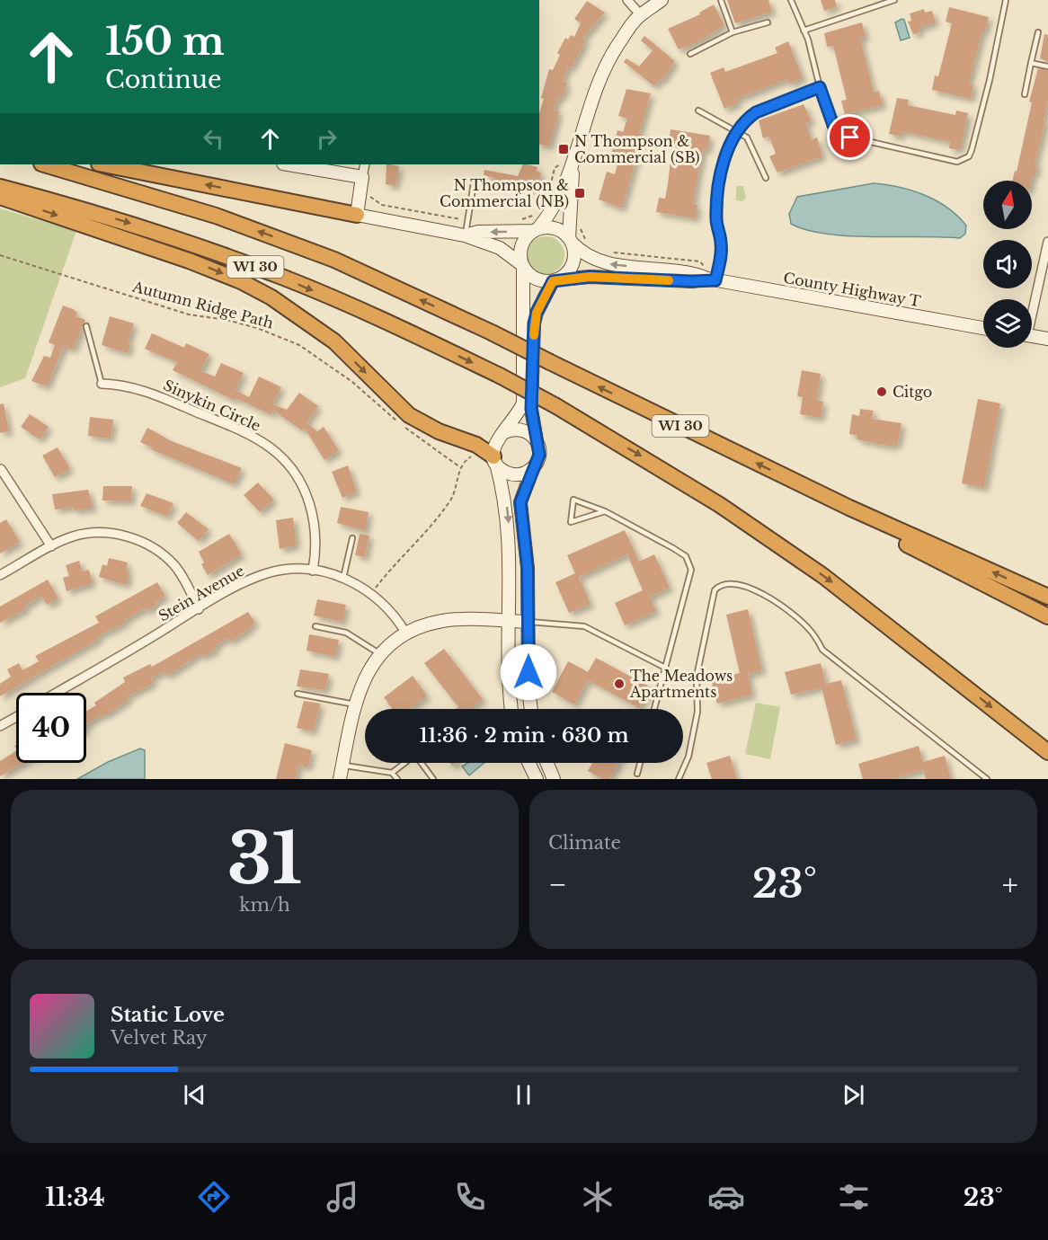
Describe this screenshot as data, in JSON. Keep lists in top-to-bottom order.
{
  "streets": {
    "highway": ["WI 30"],
    "street": ["County Highway T", "Sinykin Circle", "Stein Avenue"],
    "path": ["Autumn Ridge Path"]
  },
  "crossings": [
    ["Sinykin Circle", "Stein Avenue"]
  ],
  "places": {
    "transit": ["N Thompson & Commercial (SB)", "N Thompson & Commercial (NB)"],
    "other": ["Citgo", "The Meadows Apartments"]
  },
  "north": "top",
  "page": {
    "turn": ["150 m", "Continue"],
    "limit": "40",
    "trip": "11:36 · 2 min · 630 m",
    "tile": [
      ["31", "km/h"],
      "Climate"
    ],
    "heat": ["−", "23°", "+"],
    "song": ["Static Love", "Velvet Ray"],
    "tabs": ["11:34", "23°"]
  }
}
